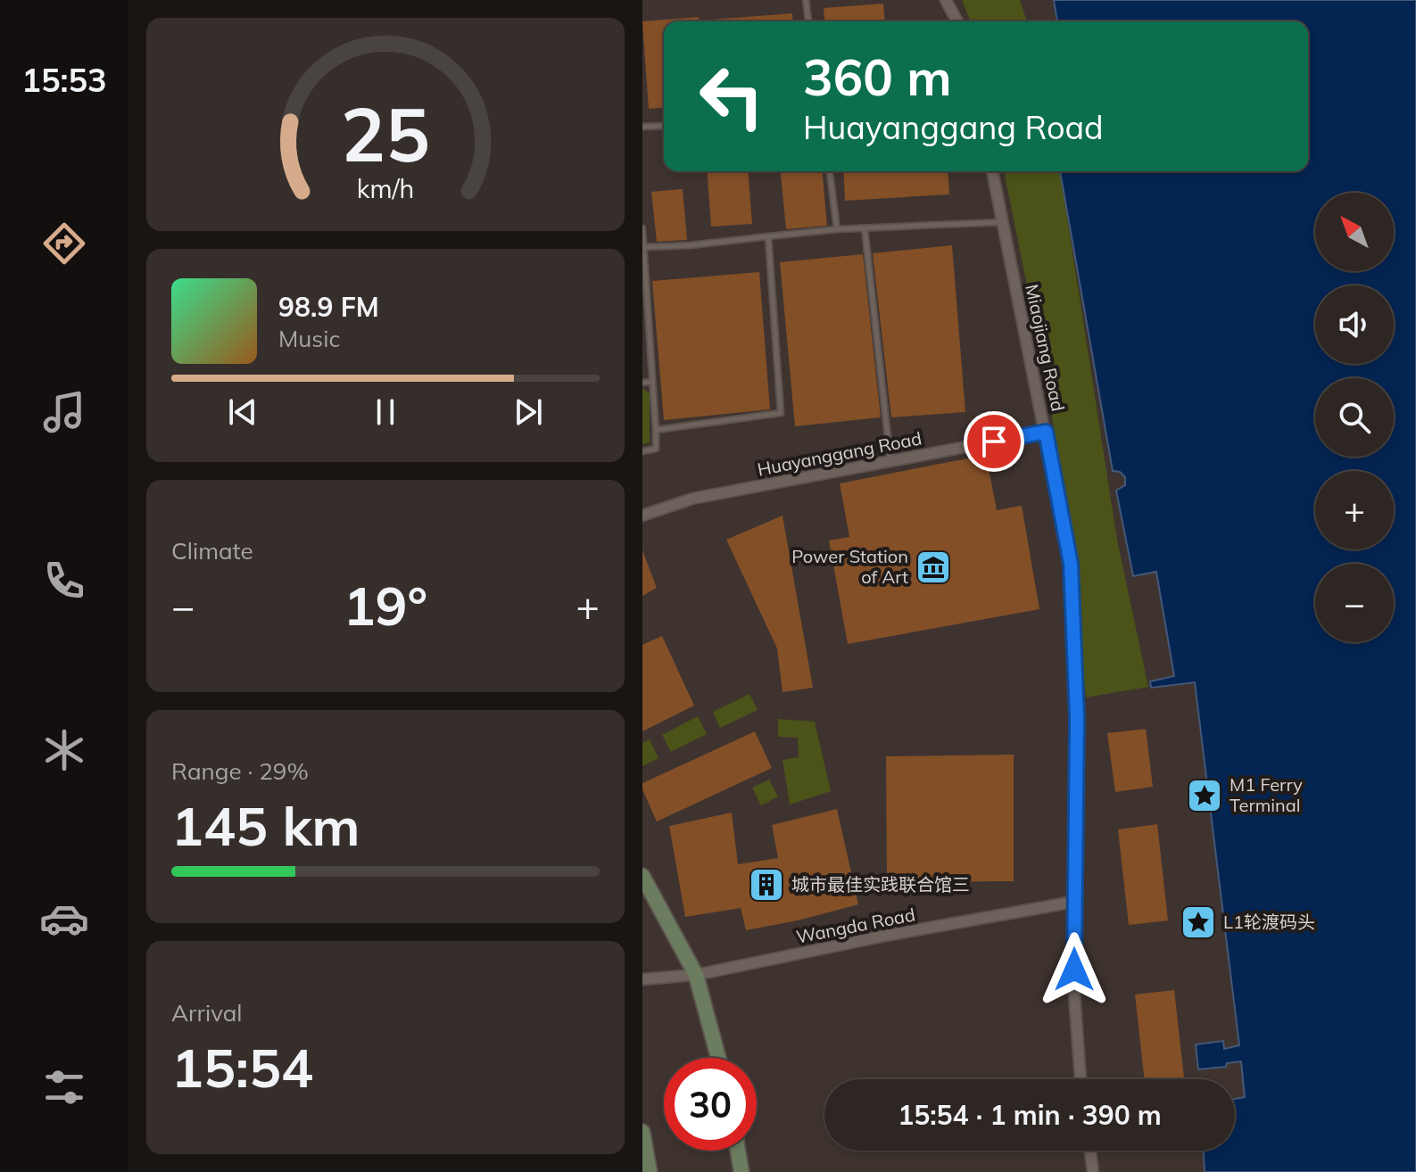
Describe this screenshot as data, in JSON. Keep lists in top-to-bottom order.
{
  "streets": {
    "street": ["Miaojiang Road", "Huayanggang Road", "Wangda Road"]
  },
  "crossings": [
    ["Miaojiang Road", "Huayanggang Road"],
    ["Miaojiang Road", "Wangda Road"]
  ],
  "places": {
    "museum": ["Power Station of Art"],
    "place": ["M1 Ferry Terminal", "L1轮渡码头"],
    "building": ["城市最佳实践联合馆三"]
  },
  "north": "top left",
  "page": {
    "tabs": "15:53",
    "turn": ["360 m", "Huayanggang Road"],
    "map_buttons": ["+", "−"],
    "song": ["98.9 FM", "Music"],
    "tile": [
      "Climate",
      ["Range · 29%", "145 km"],
      ["Arrival", "15:54"]
    ],
    "heat": ["−", "19°", "+"],
    "limit": "30",
    "trip": "15:54 · 1 min · 390 m",
    "gauge": ["25", "km/h"]
  }
}
